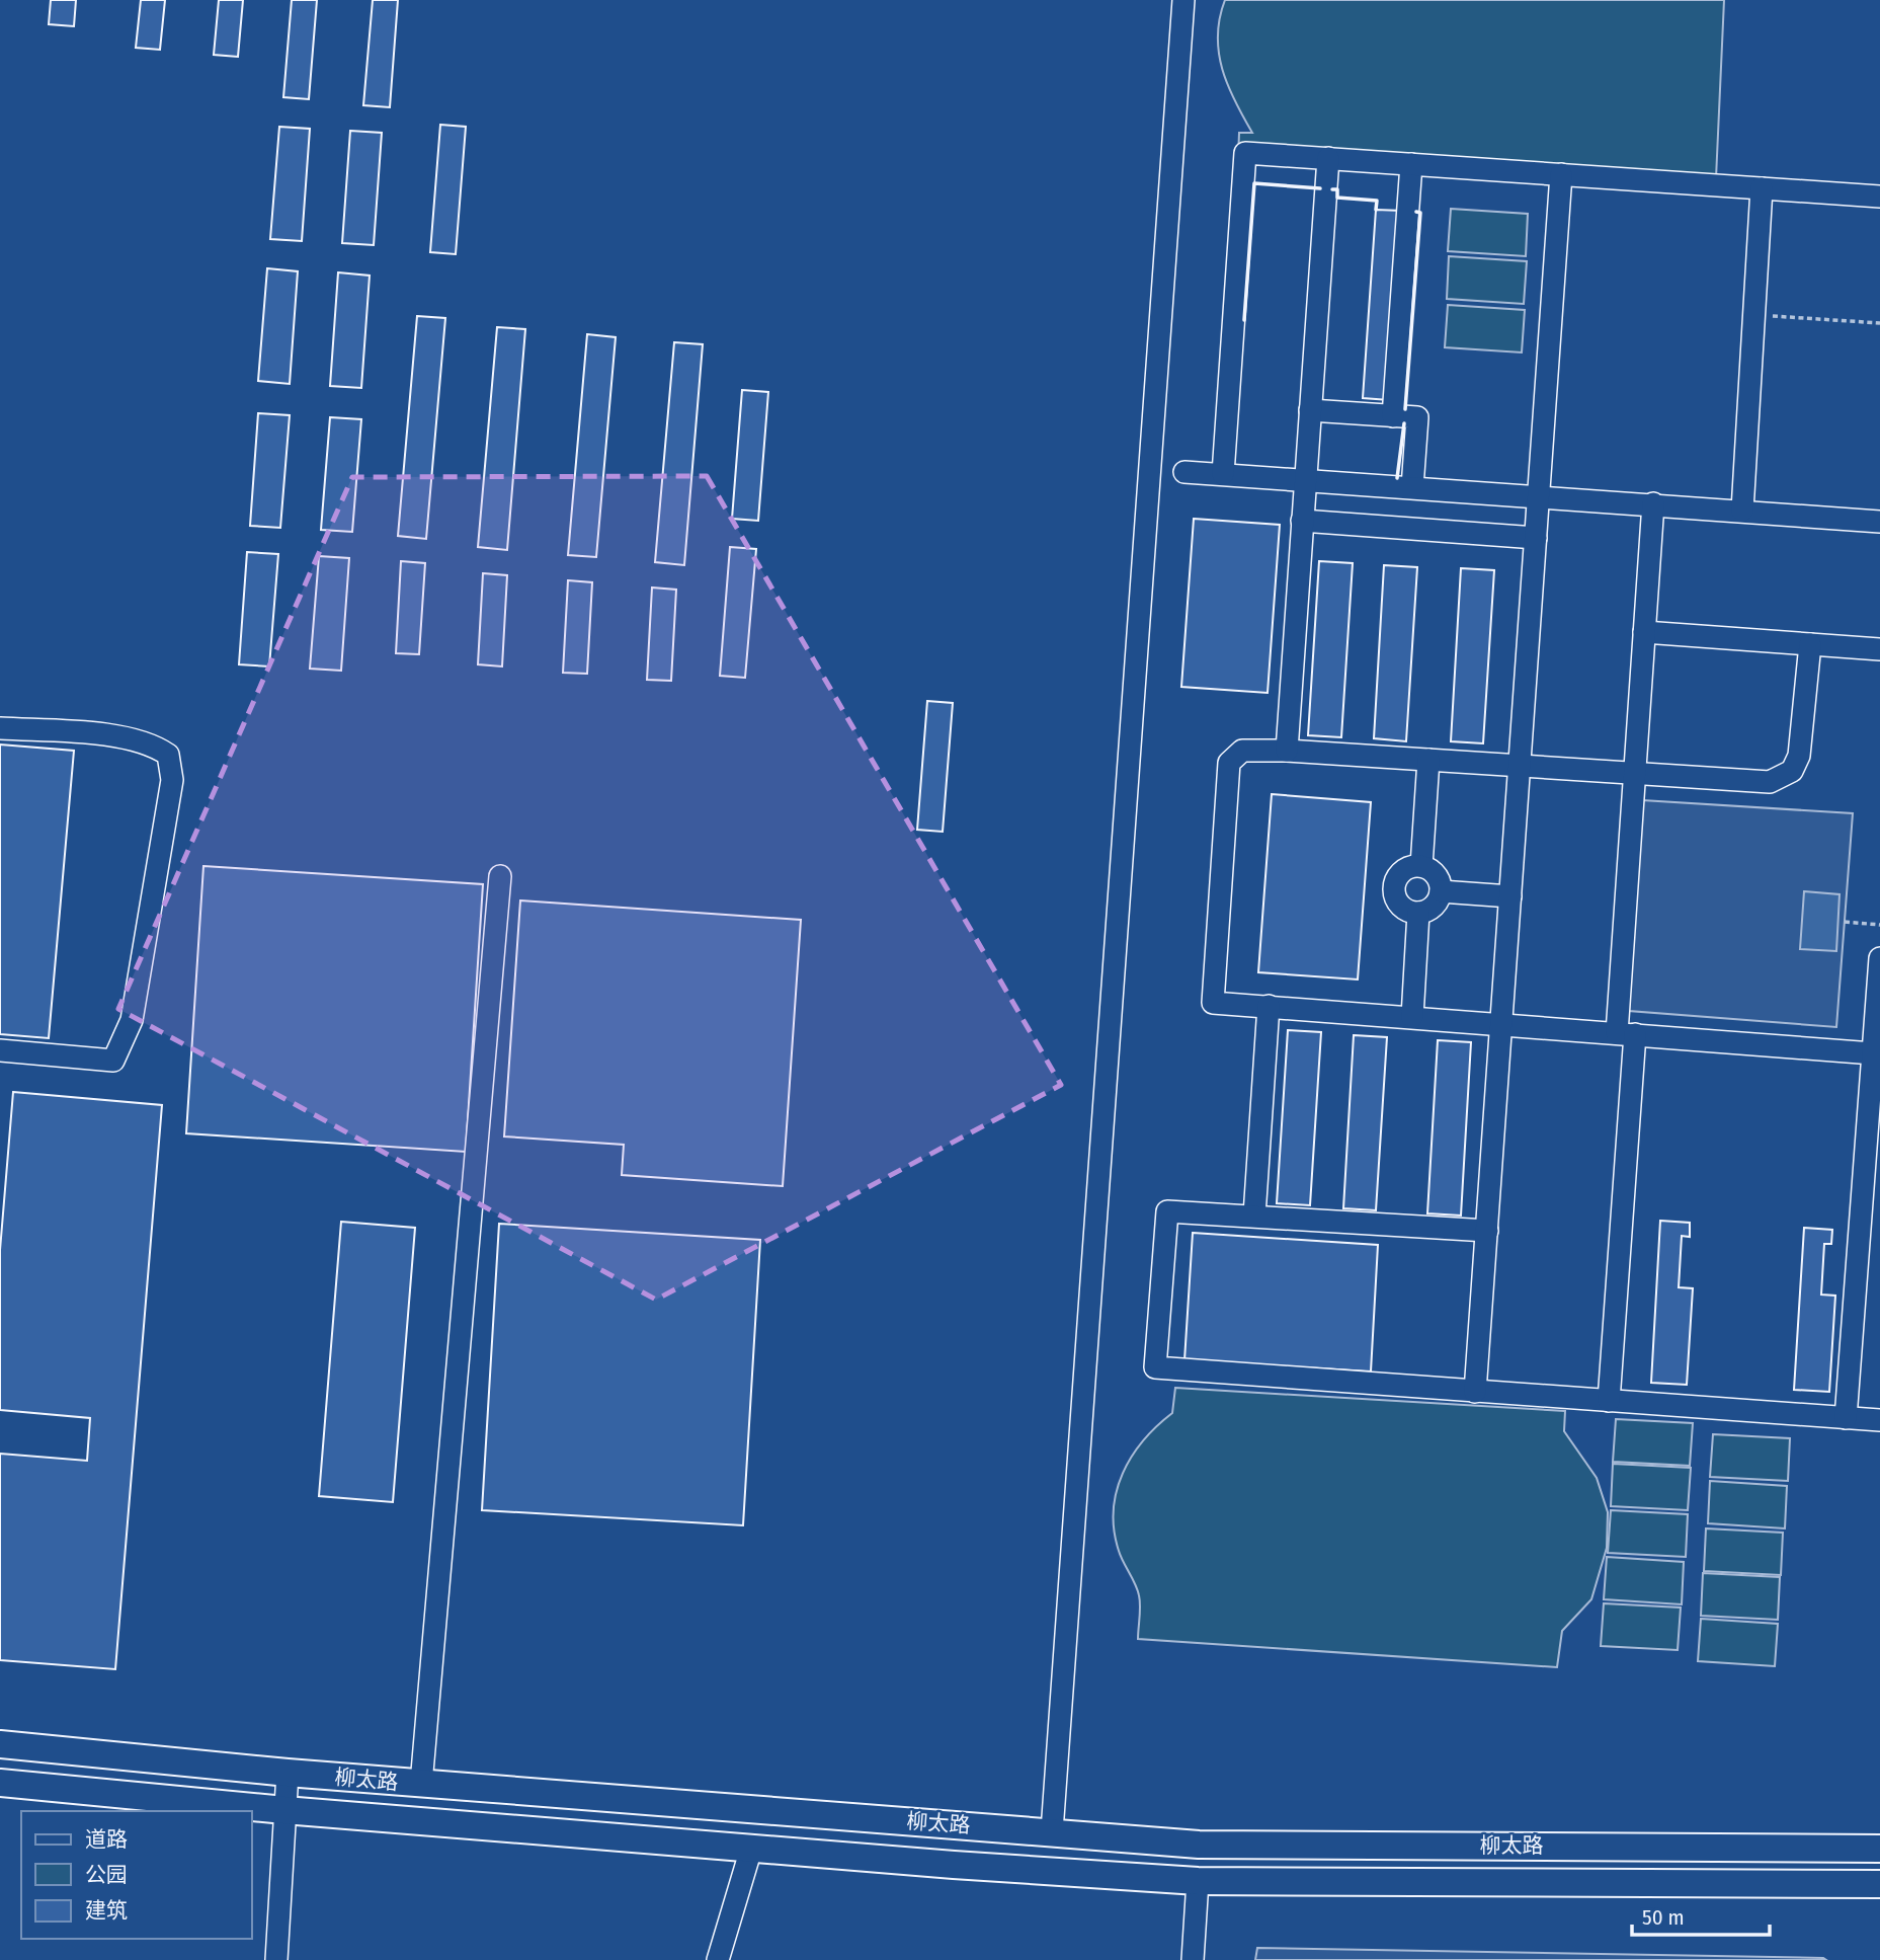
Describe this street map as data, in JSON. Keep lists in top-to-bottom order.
{
  "streets": {
    "main road": ["柳太路"]
  },
  "legend": ["道路", "公园", "建筑"],
  "scale_bar": "50 m"
}
